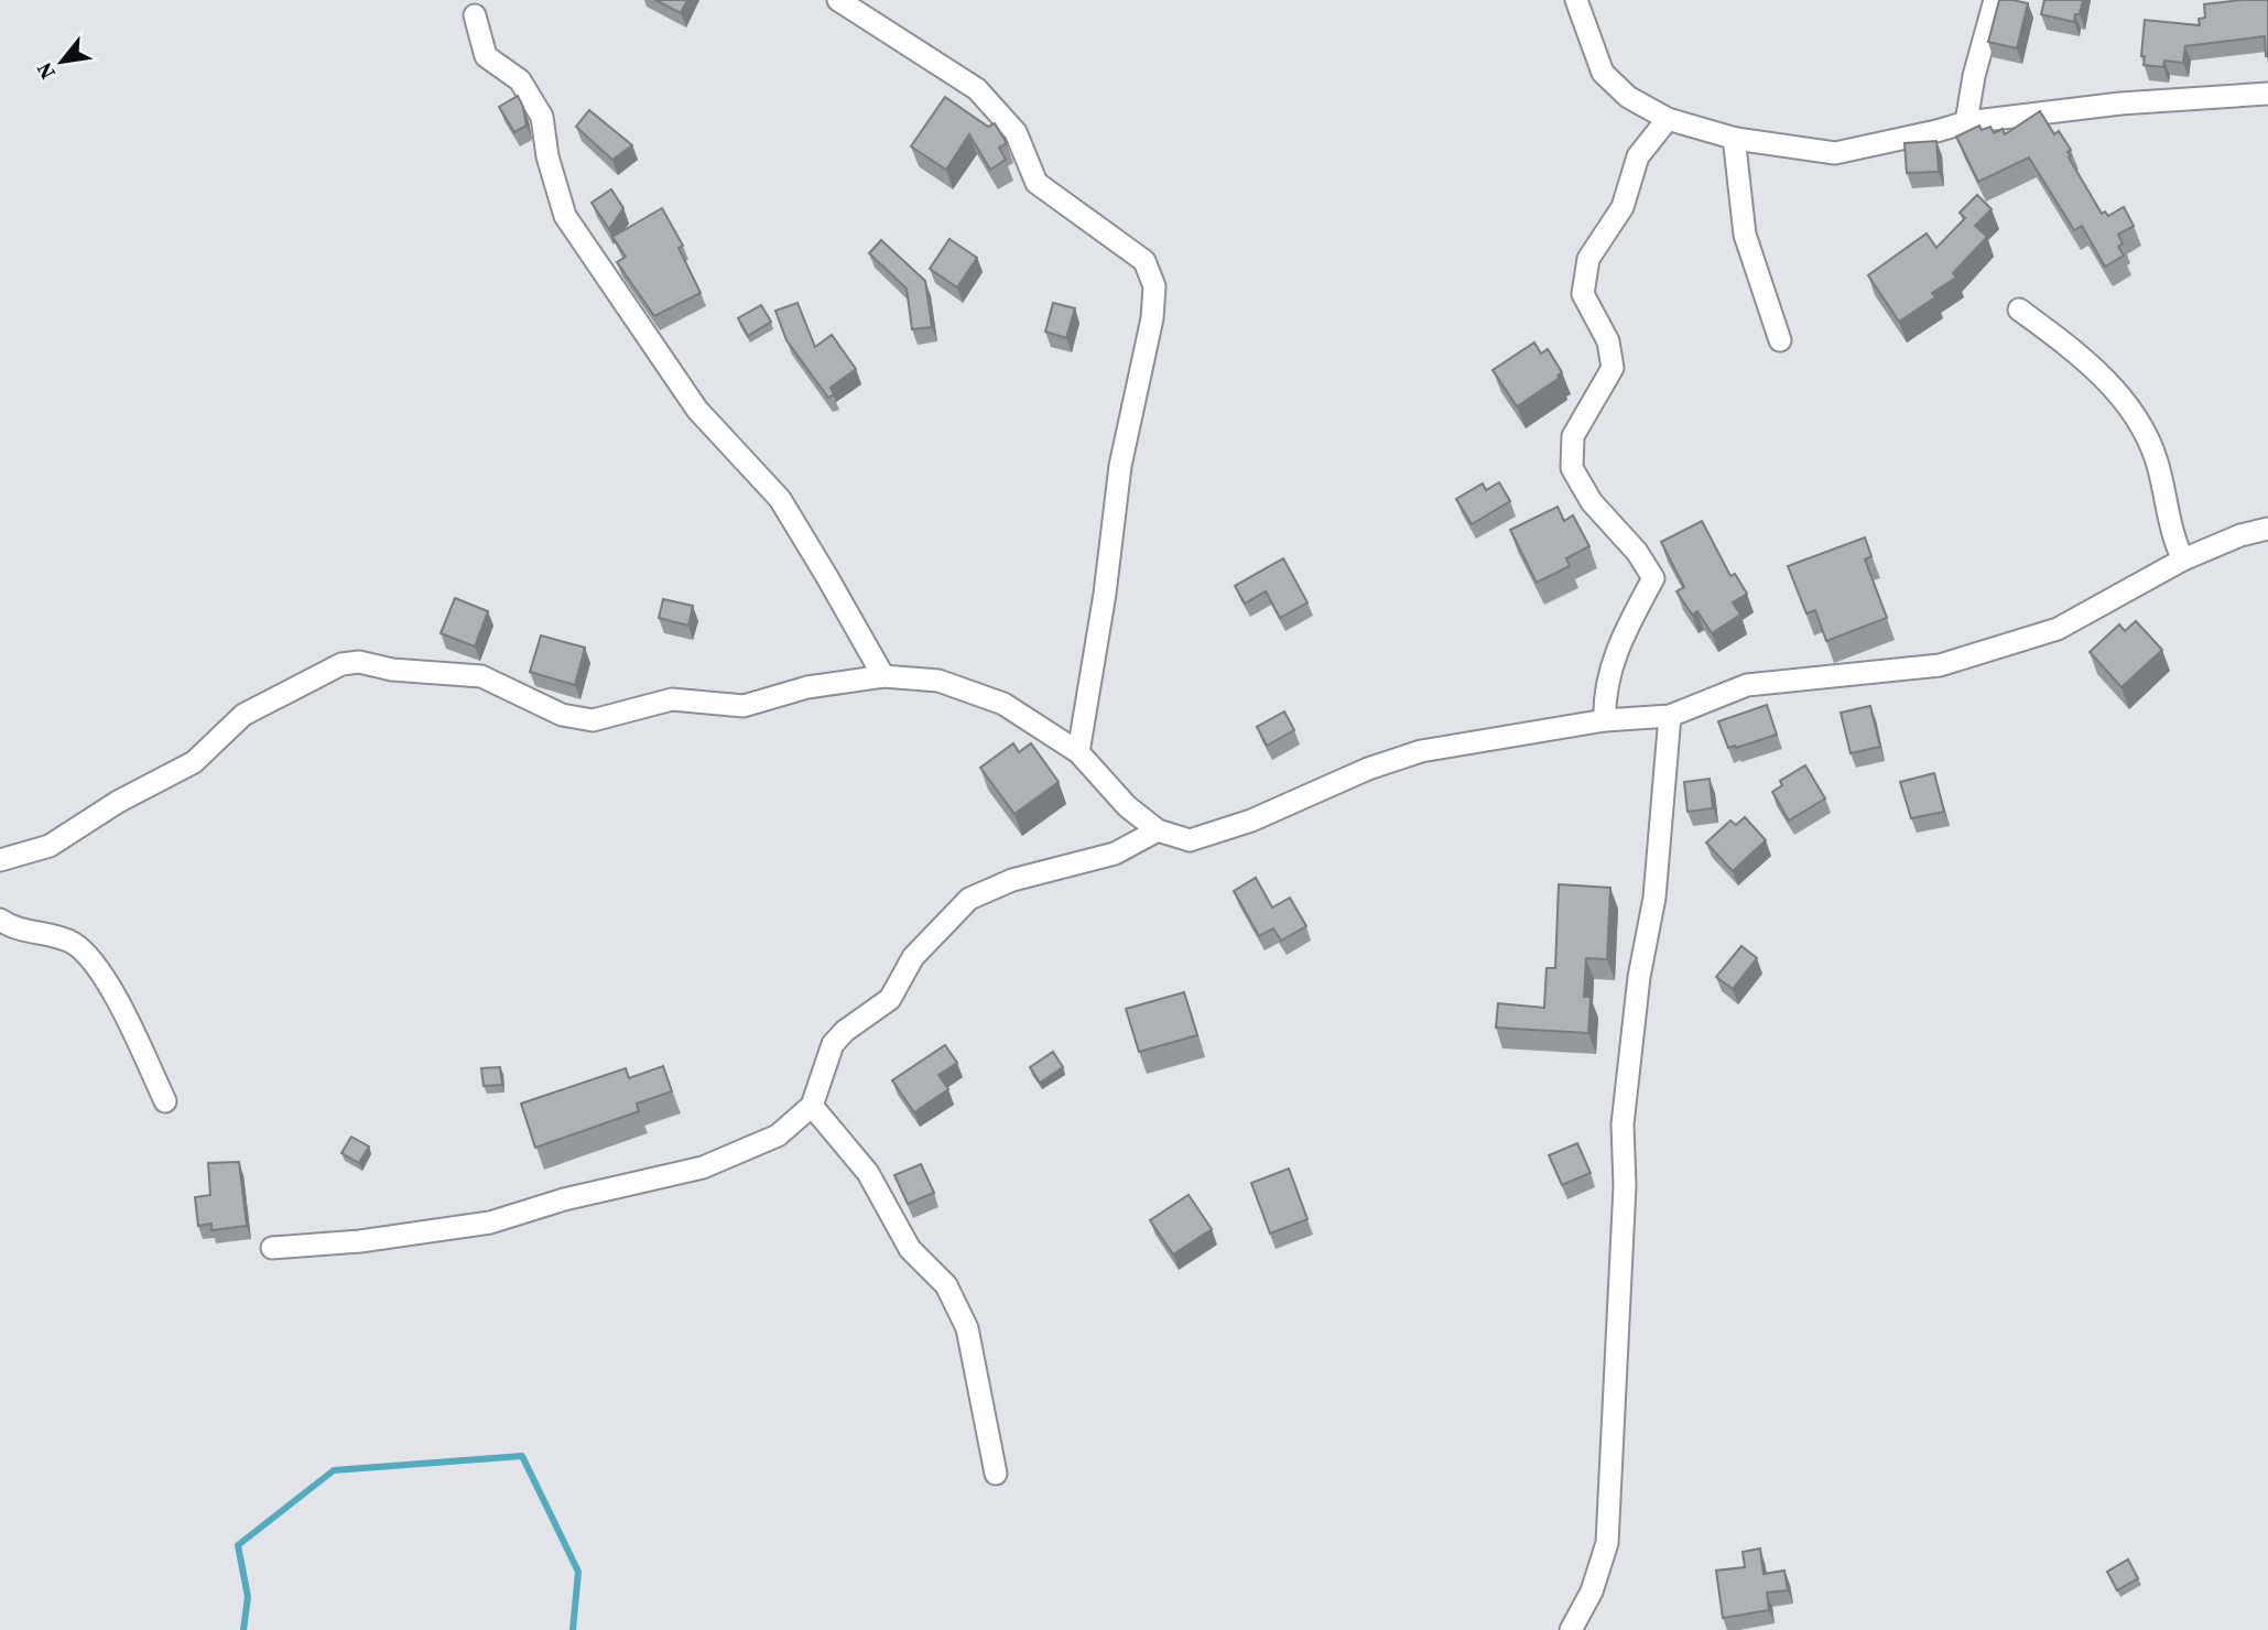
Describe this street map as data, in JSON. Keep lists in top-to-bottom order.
{
  "north": "bottom left"
}
